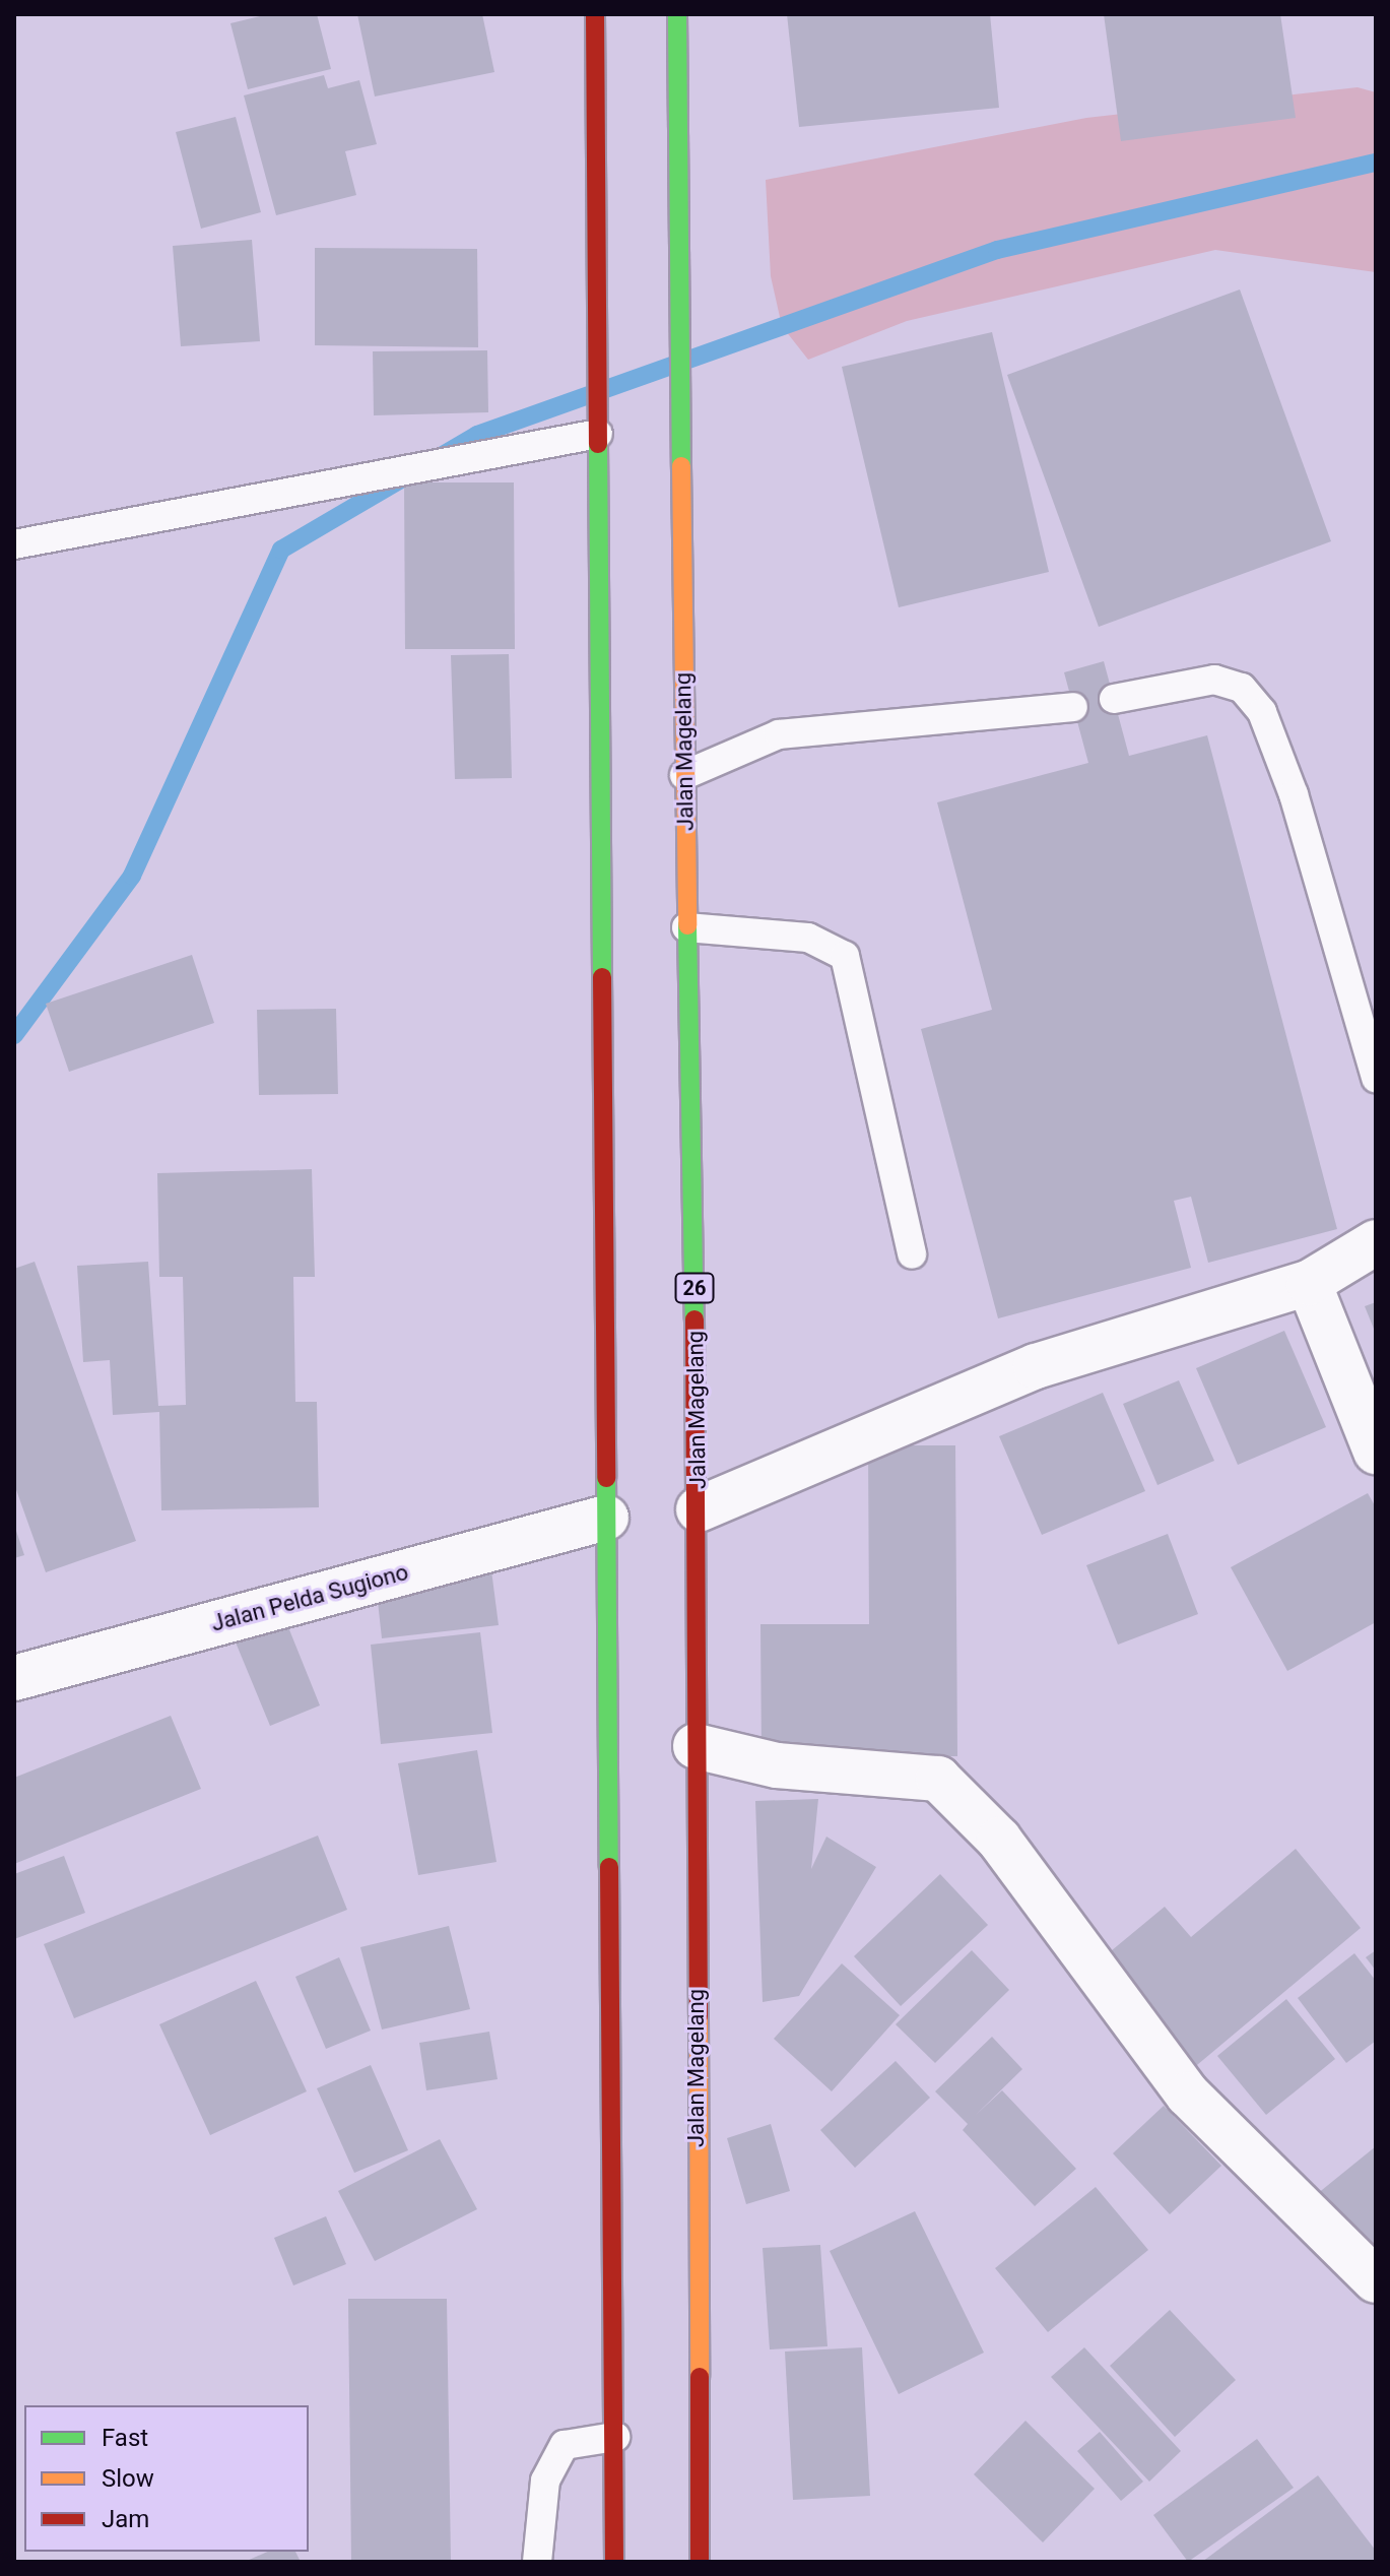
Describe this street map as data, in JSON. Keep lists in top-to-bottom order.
{
  "streets": {
    "highway": ["Jalan Magelang", "26"],
    "street": ["Jalan Pelda Sugiono"]
  },
  "legend": ["Fast", "Slow", "Jam"]
}
